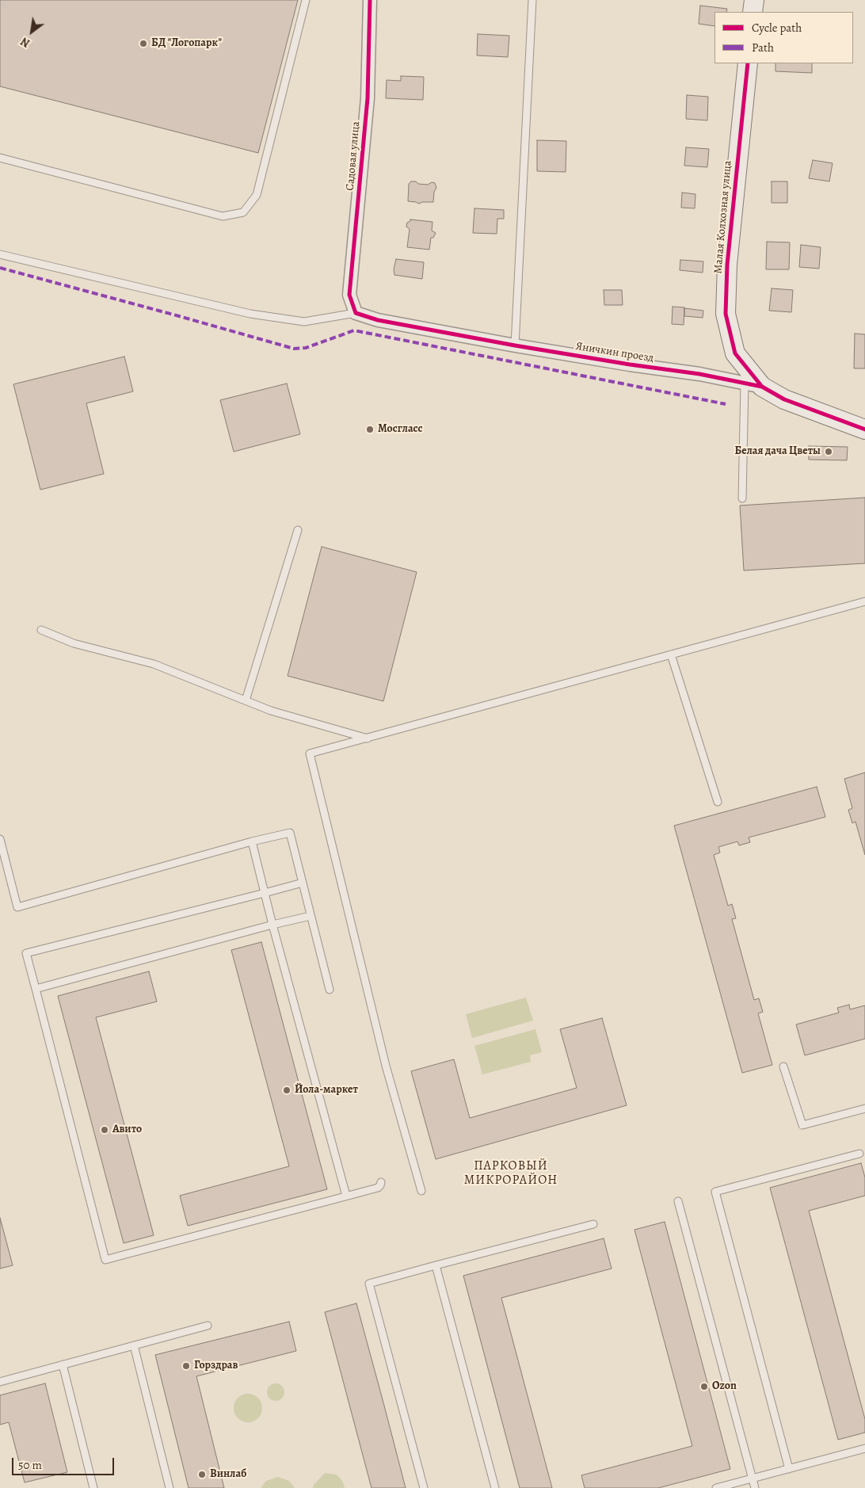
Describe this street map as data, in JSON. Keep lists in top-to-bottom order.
{
  "streets": {
    "street": ["Садовая улица", "Малая Колхозная улица", "Яничкин проезд"]
  },
  "crossings": [
    ["Садовая улица", "Яничкин проезд"],
    ["Малая Колхозная улица", "Яничкин проезд"]
  ],
  "districts": ["ПАРКОВЫЙ МИКРОРАЙОН"],
  "places": [
    "БД \"Логопарк\"",
    "Мосгласс",
    "Белая дача Цветы",
    "Йола-маркет",
    "Авито",
    "Горздрав",
    "Ozon",
    "Винлаб"
  ],
  "legend": ["Cycle path", "Path"],
  "scale_bar": "50 m",
  "north": "bottom left"
}
